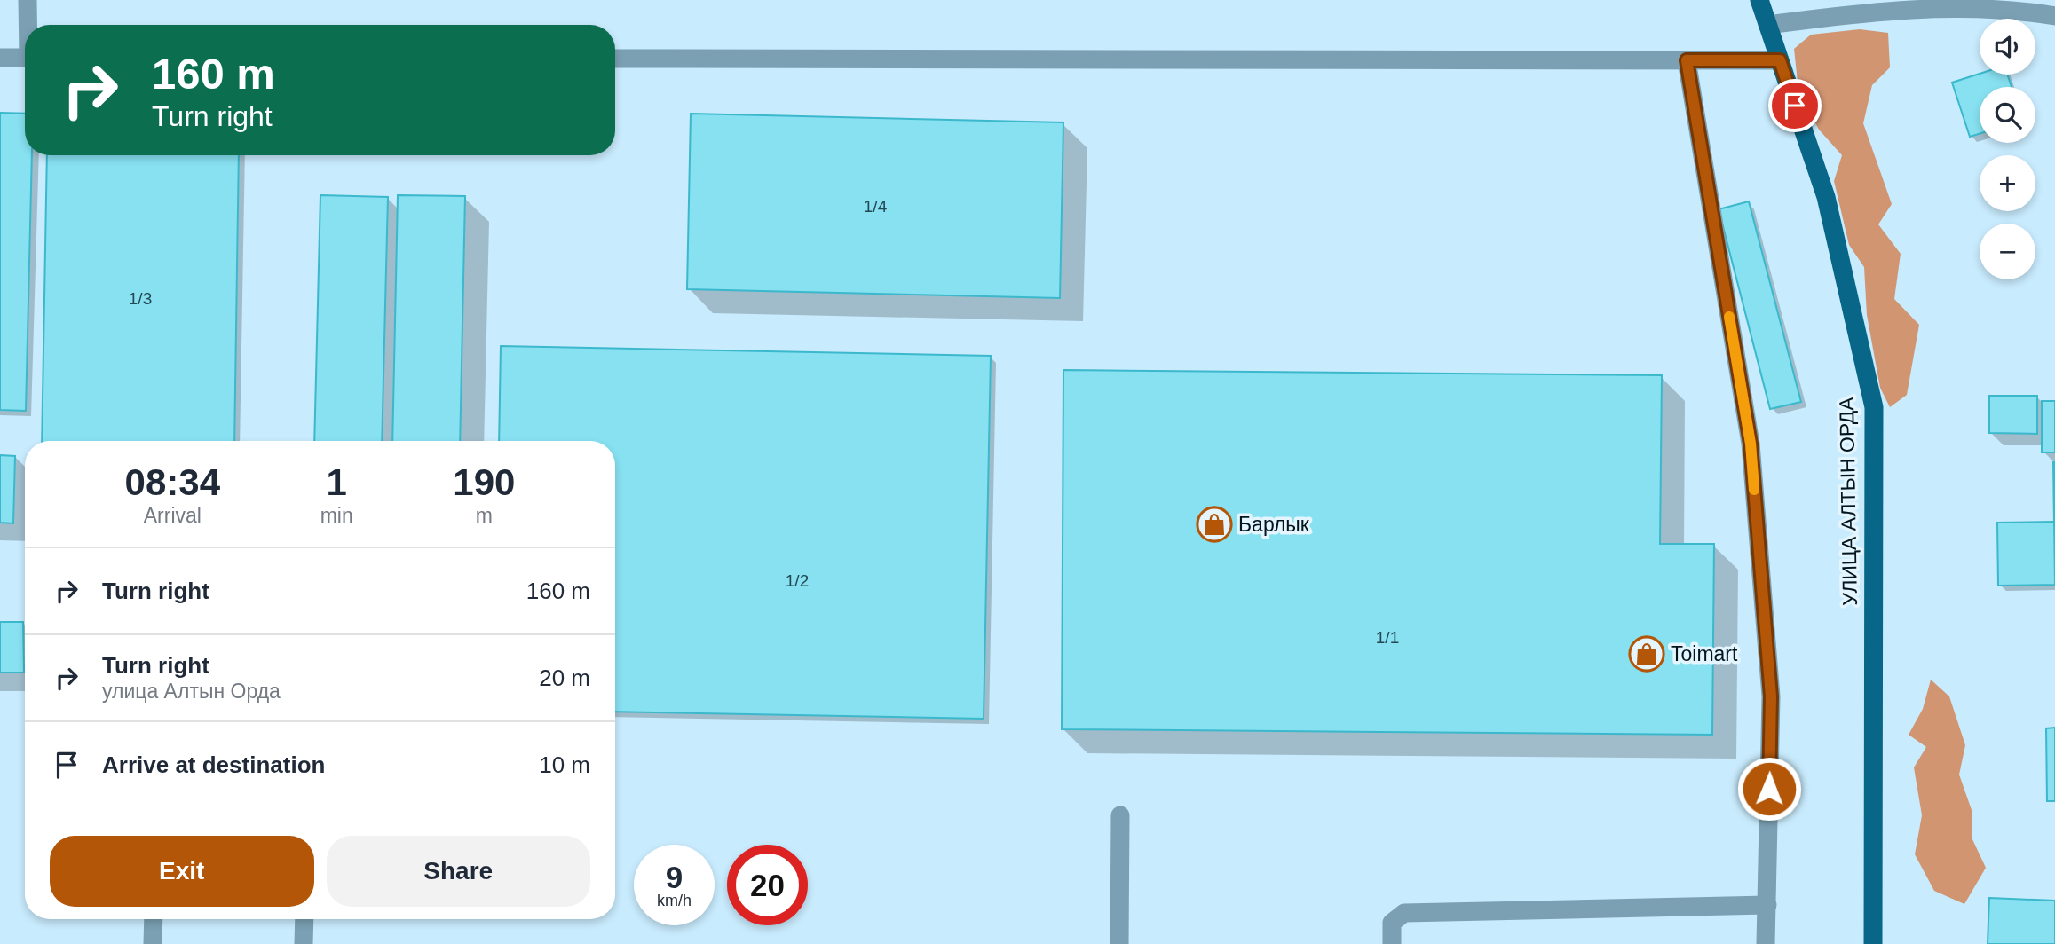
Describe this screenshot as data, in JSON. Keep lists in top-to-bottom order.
{
  "streets": {
    "main road": ["УЛИЦА АЛТЫН ОРДА"]
  },
  "places": {
    "shop": ["Барлык", "Toimart"]
  },
  "house_numbers": [
    "1/4",
    "1/3",
    "1/2",
    "1/1"
  ],
  "page": {
    "map_buttons": ["+", "−"],
    "turn": ["160 m", "Turn right"],
    "eta": [
      "08:34",
      "Arrival",
      "1",
      "min",
      "190",
      "m"
    ],
    "list": [
      {
        "name": "Turn right",
        "value": "160 m"
      },
      {
        "name": "Turn right",
        "note": "улица Алтын Орда",
        "value": "20 m"
      },
      {
        "name": "Arrive at destination",
        "value": "10 m"
      }
    ],
    "buttons": ["Exit", "Share"],
    "speed": "9 km/h",
    "limit": "20"
  }
}
